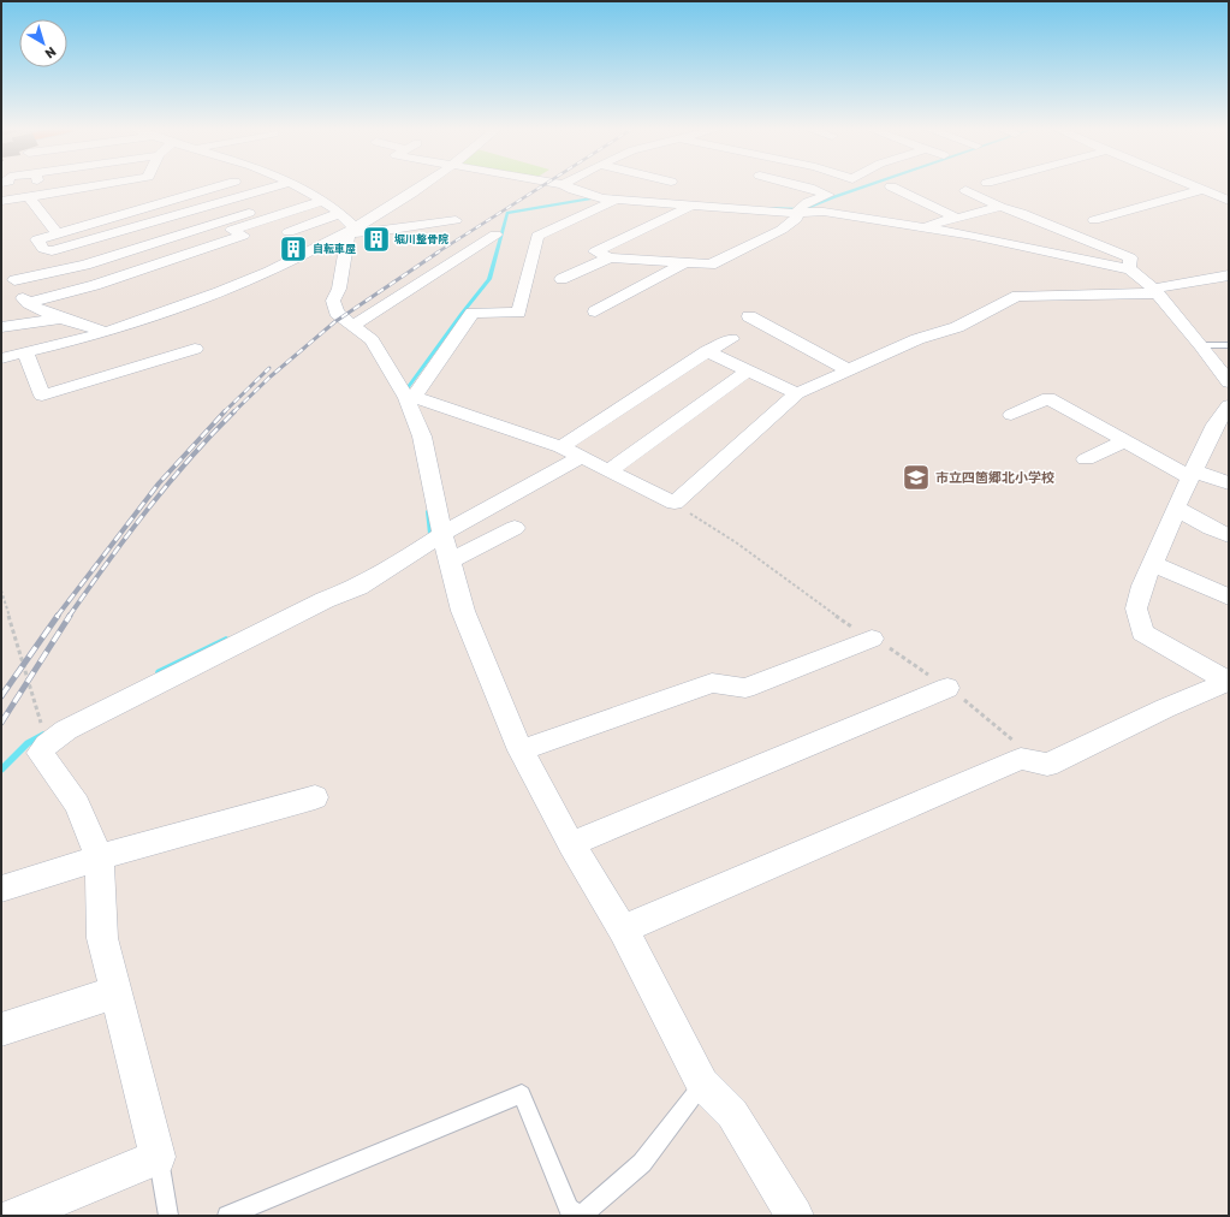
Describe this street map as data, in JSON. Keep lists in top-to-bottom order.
{
  "places": {
    "building": ["堀川整骨院", "自転車屋"],
    "school or university": ["市立四箇郷北小学校"]
  },
  "north": "bottom right"
}
